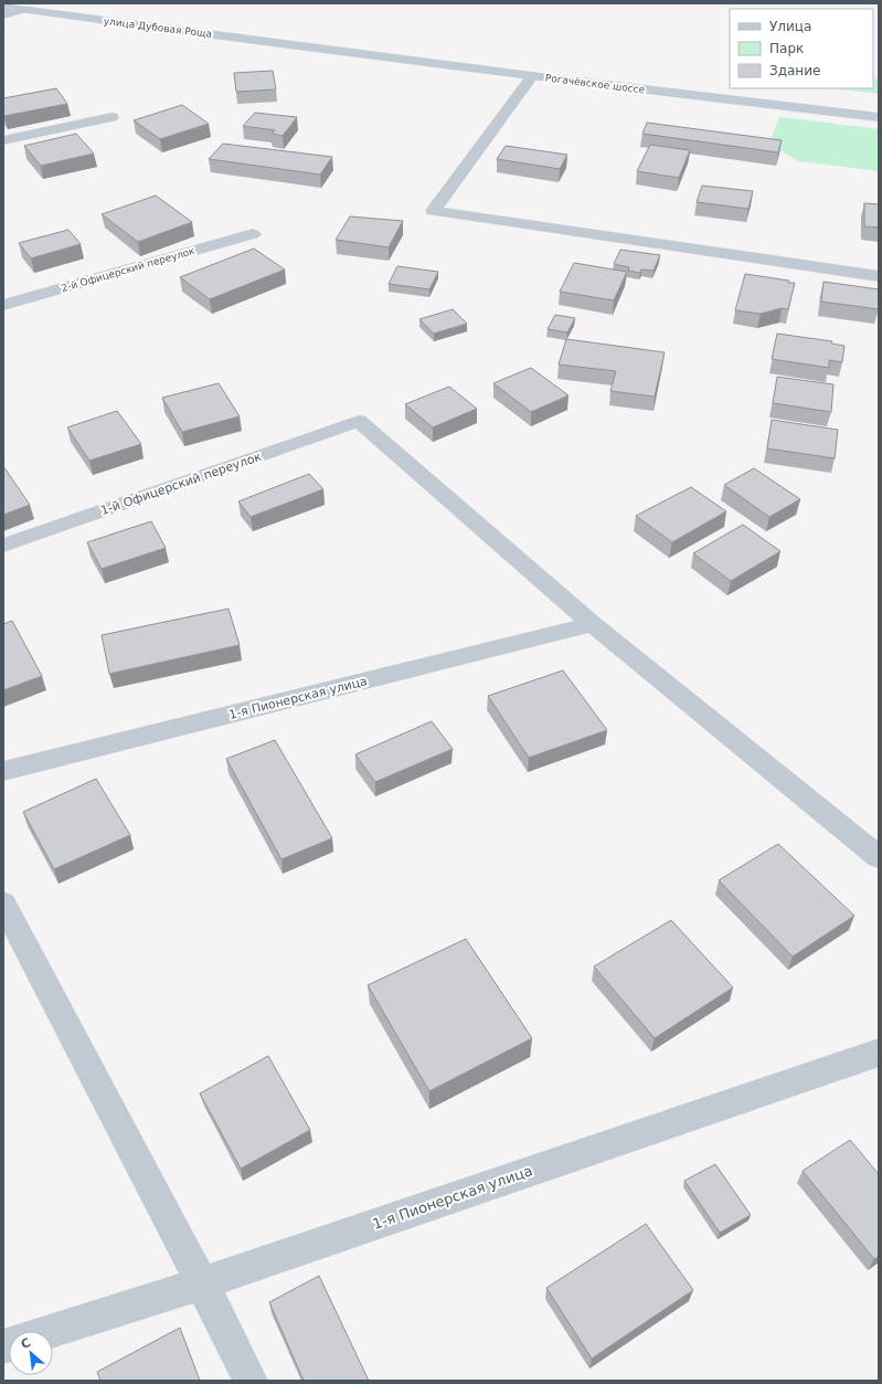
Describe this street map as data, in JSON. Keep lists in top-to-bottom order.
{
  "streets": {
    "main road": ["улица Дубовая Роща", "Рогачёвское шоссе"],
    "street": ["2-й Офицерский переулок", "1-й Офицерский переулок", "1-я Пионерская улица"]
  },
  "crossings": [
    ["улица Дубовая Роща", "Рогачёвское шоссе"],
    ["1-й Офицерский переулок", "1-я Пионерская улица"]
  ],
  "legend": ["Улица", "Парк", "Здание"],
  "north": "top left"
}
